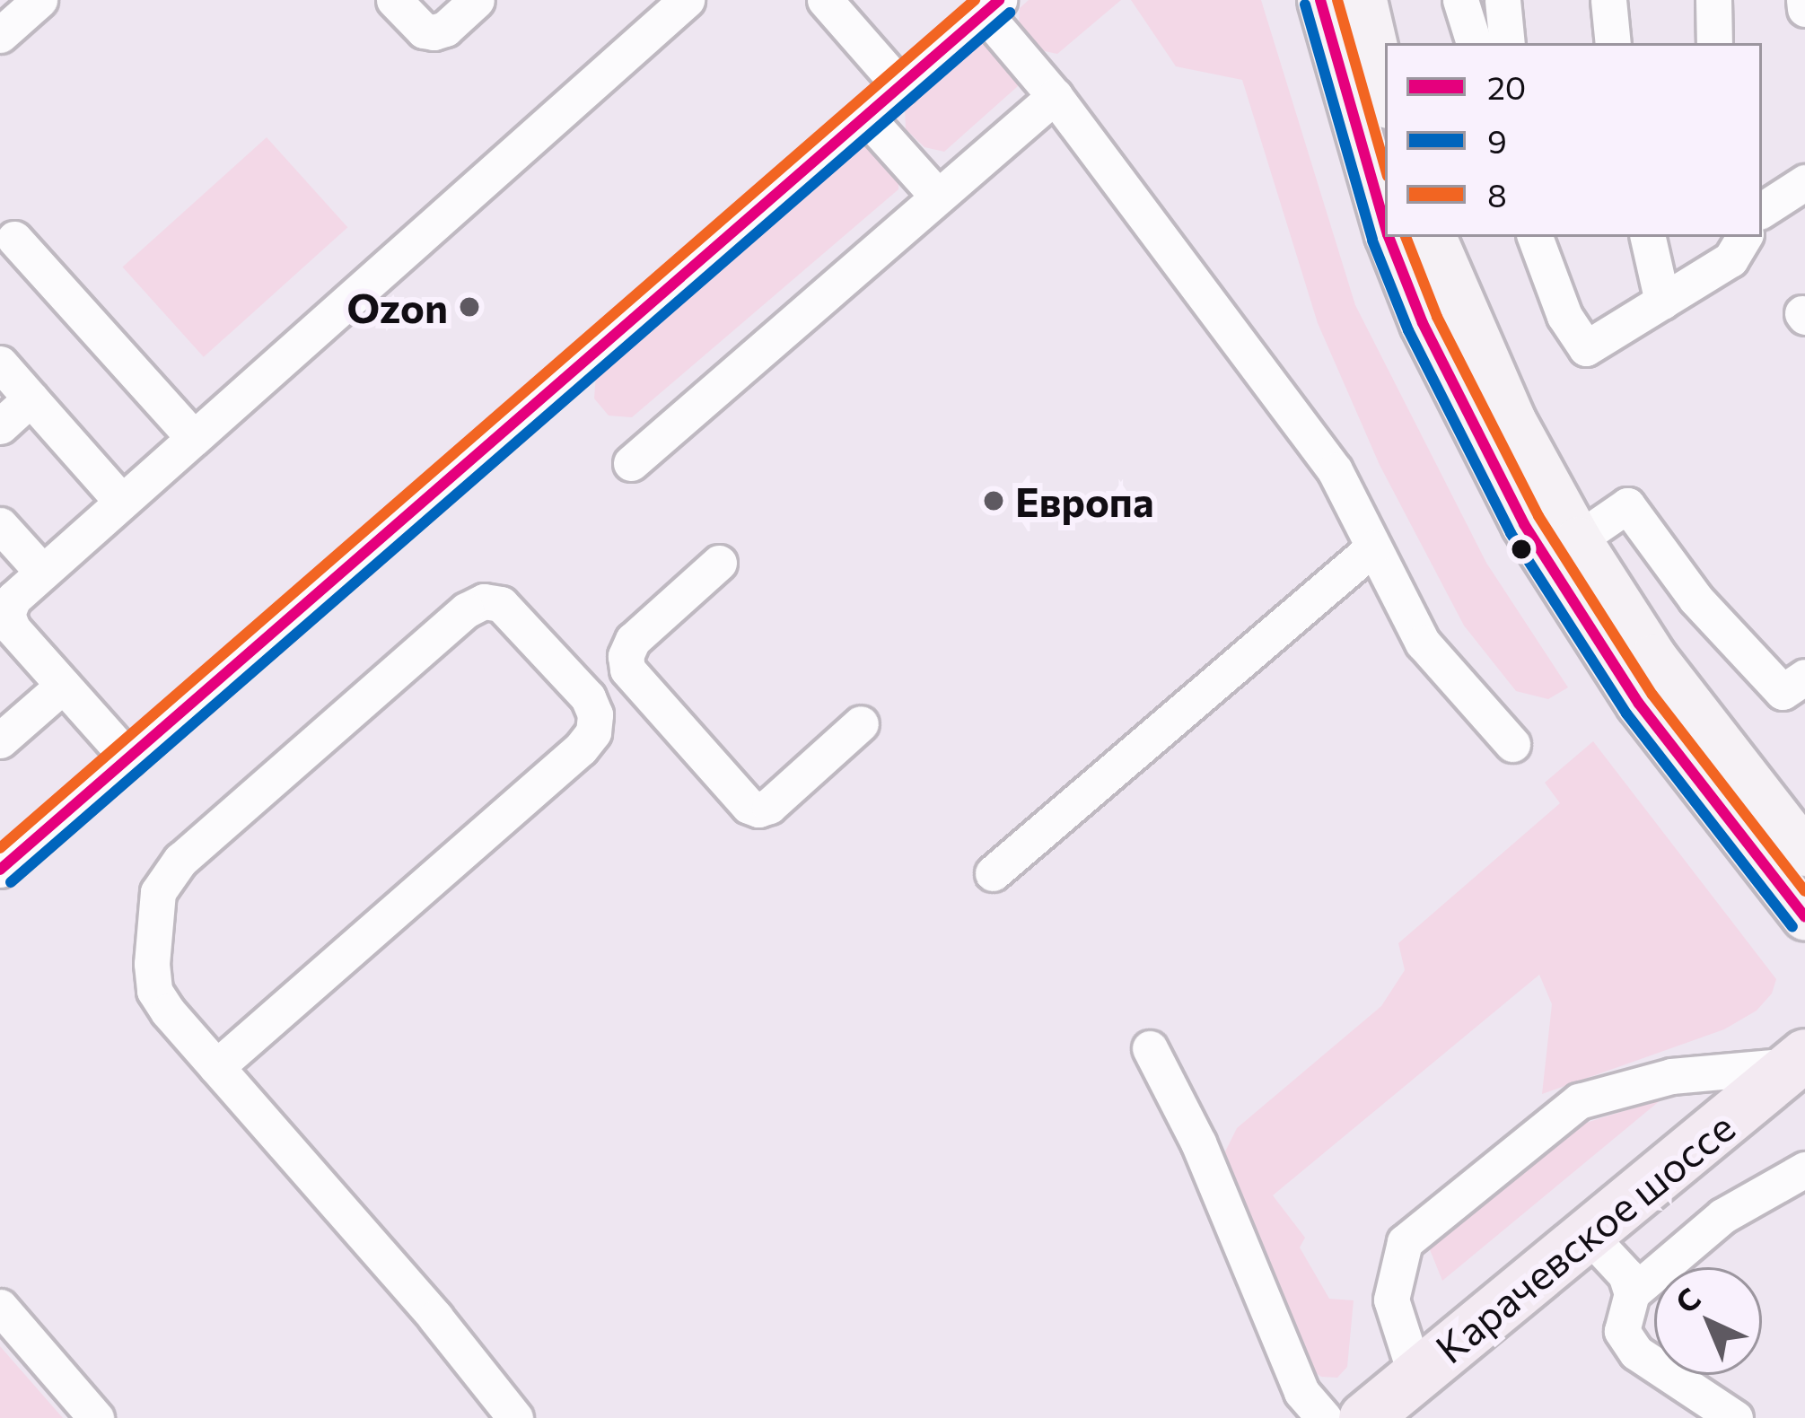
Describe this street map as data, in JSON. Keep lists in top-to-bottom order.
{
  "streets": {
    "highway": ["Карачевское шоссе"]
  },
  "places": ["Ozon", "Европа"],
  "lines": ["transit line 20", "transit line 8", "transit line 9"],
  "legend": ["20", "9", "8"],
  "north": "top left"
}
